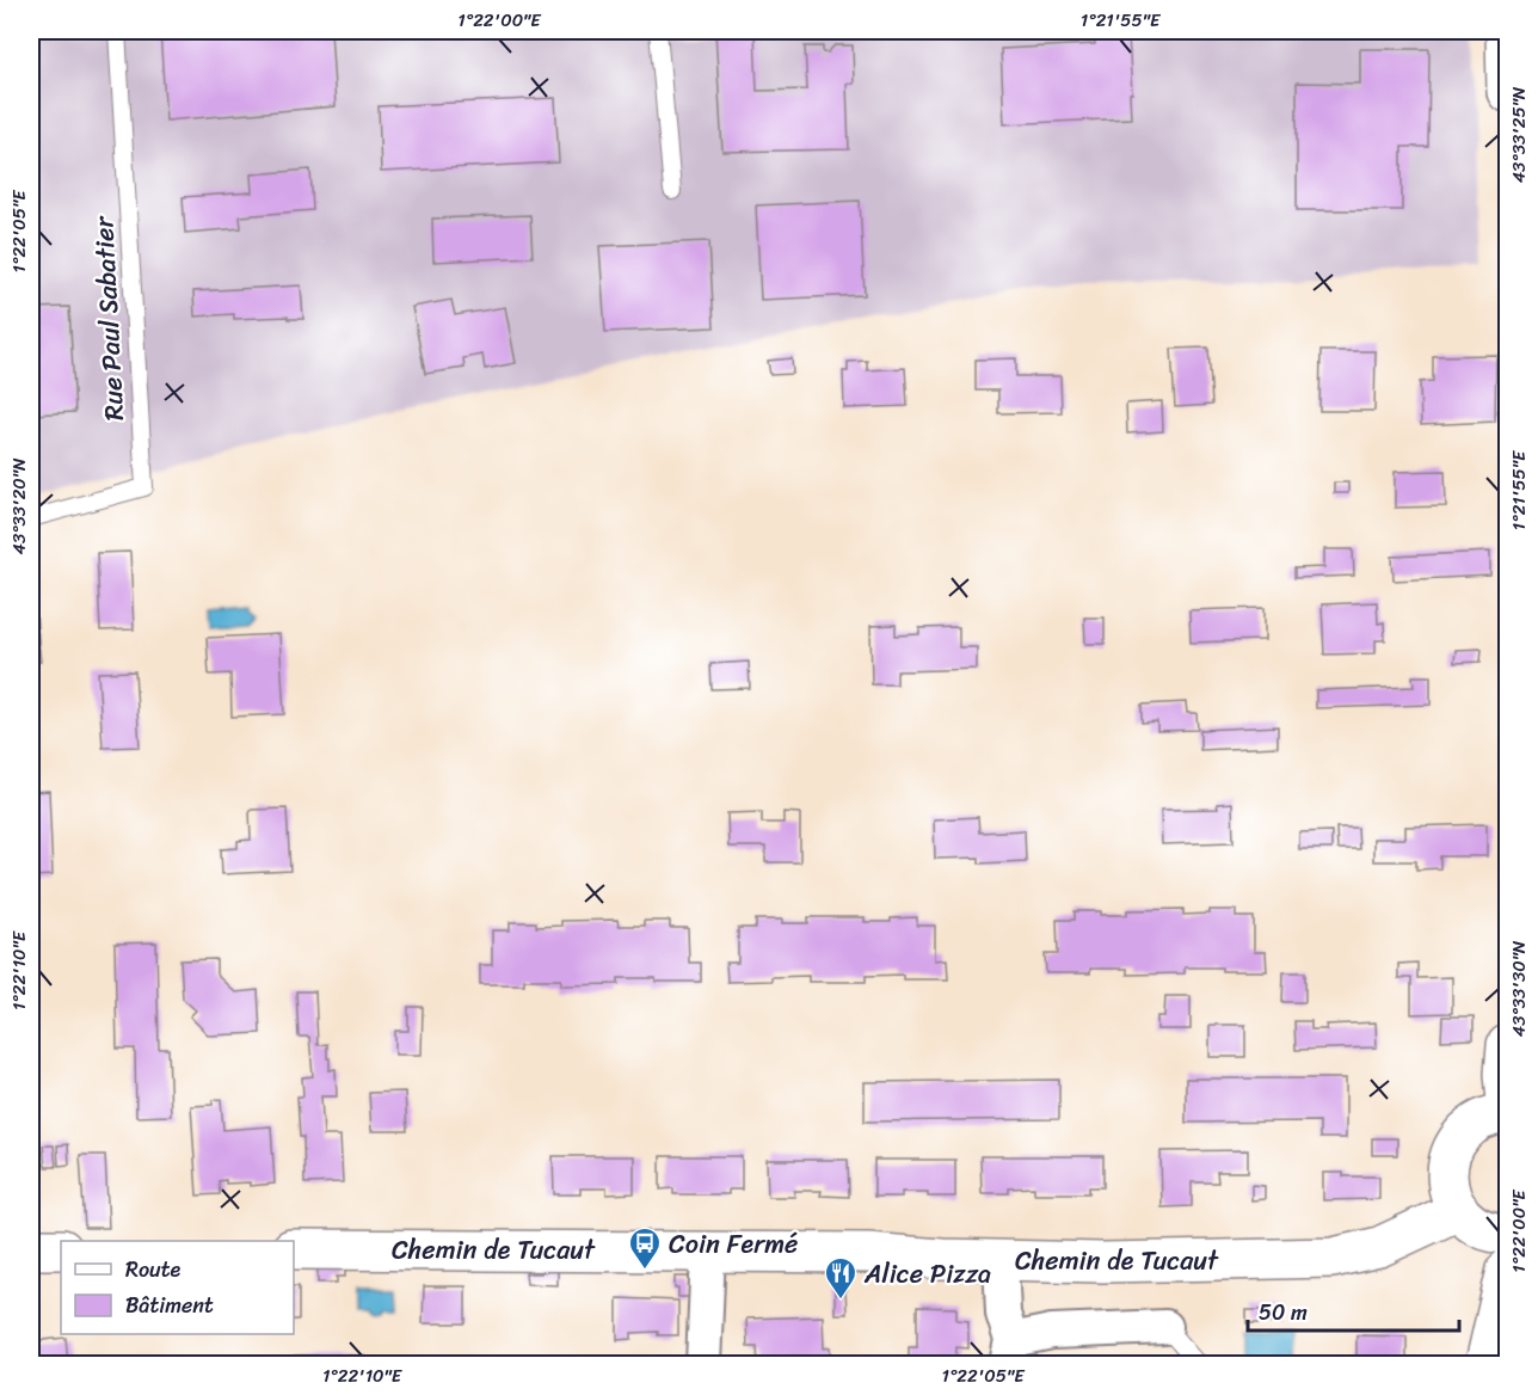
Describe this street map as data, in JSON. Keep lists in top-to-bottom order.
{
  "streets": {
    "main road": ["Chemin de Tucaut"],
    "lane": ["Rue Paul Sabatier"]
  },
  "places": {
    "bus stop": ["Coin Fermé"],
    "restaurant": ["Alice Pizza"]
  },
  "legend": ["Route", "Bâtiment"],
  "scale_bar": "50 m",
  "coordinates": [
    "1°22'00\"E",
    "1°21'55\"E",
    "43°33'25\"N",
    "1°22'05\"E",
    "43°33'20\"N",
    "1°22'10\"E",
    "43°33'30\"N"
  ]
}
